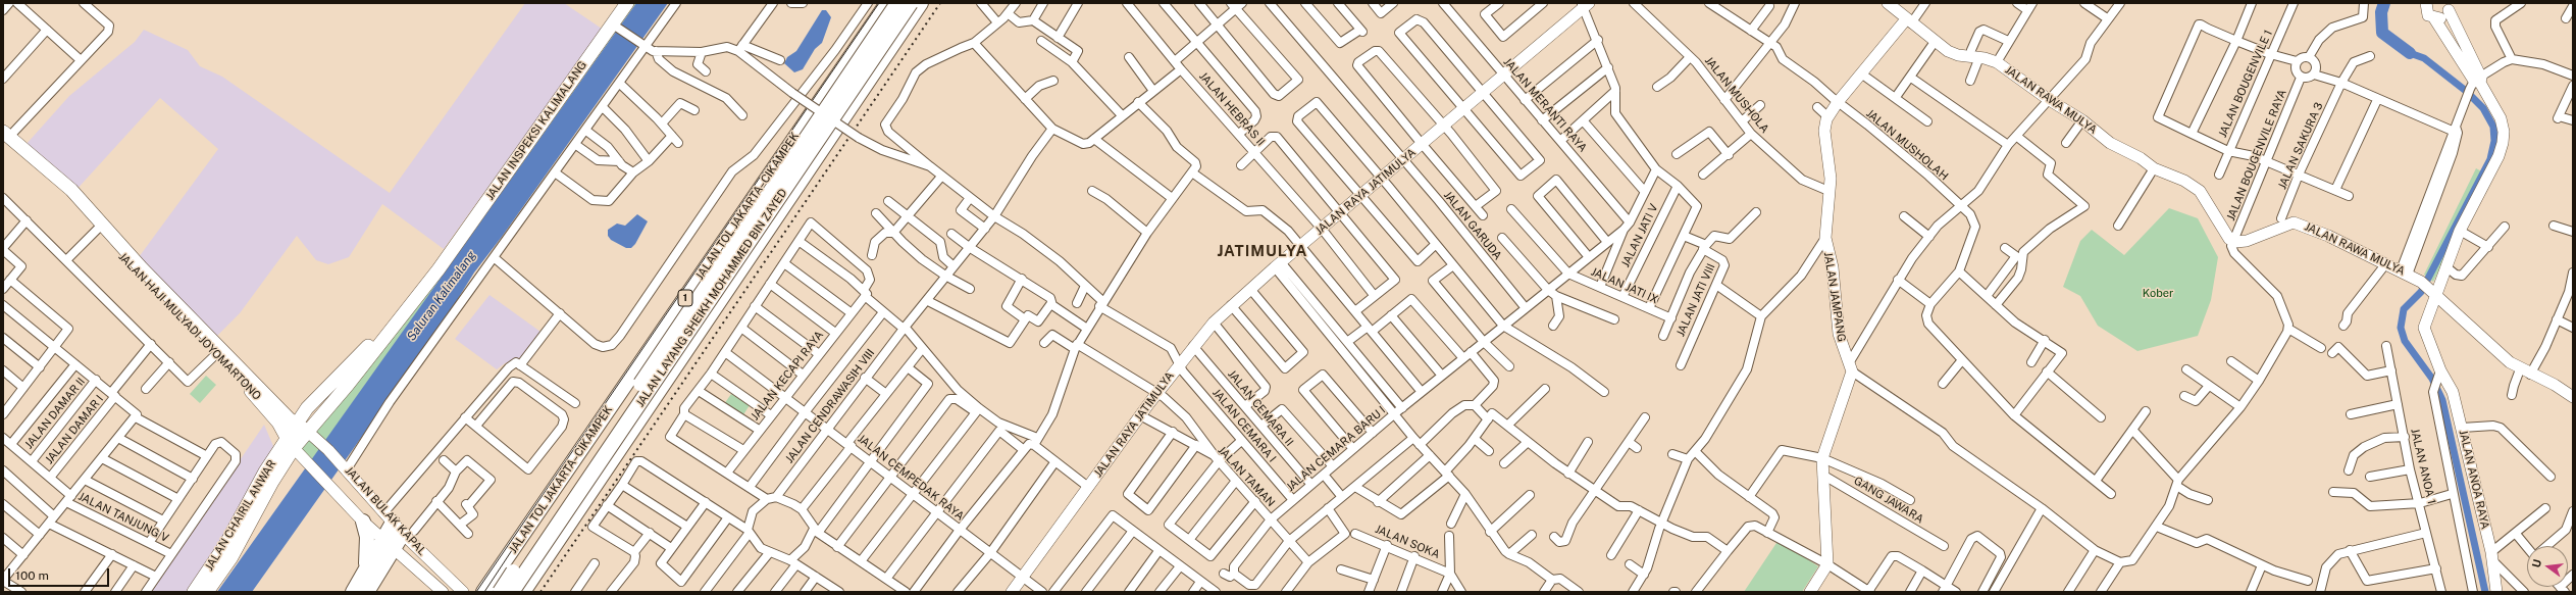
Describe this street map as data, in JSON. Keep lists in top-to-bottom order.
{
  "streets": {
    "highway": ["JALAN TOL JAKARTA–CIKAMPEK", "1", "JALAN LAYANG SHEIKH MOHAMMED BIN ZAYED"],
    "main road": [
      "JALAN RAWA MULYA",
      "JALAN INSPEKSI KALIMALANG",
      "JALAN RAYA JATIMULYA",
      "JALAN JAMPANG",
      "JALAN HAJI MULYADI JOYOMARTONO",
      "JALAN ANOA RAYA",
      "JALAN BULAK KAPAL",
      "JALAN CHAIRIL ANWAR"
    ],
    "street": [
      "JALAN BOUGENVILE 1",
      "JALAN MUSHOLA",
      "JALAN MERANTI RAYA",
      "JALAN HEBRAS II",
      "JALAN MUSHOLAH",
      "JALAN SAKURA 3",
      "JALAN BOUGENVILE RAYA",
      "JALAN GARUDA",
      "JALAN JATI V",
      "JALAN JATI IX",
      "JALAN JATI VIII",
      "JALAN KECAPI RAYA",
      "JALAN CENDRAWASIH VIII",
      "JALAN CEMARA II",
      "JALAN DAMAR II",
      "JALAN CEMARA I",
      "JALAN DAMAR I",
      "JALAN CEMARA BARU I",
      "JALAN ANOA 1",
      "JALAN TAMAN",
      "JALAN CEMPEDAK RAYA",
      "GANG JAWARA",
      "JALAN TANJUNG V",
      "JALAN SOKA"
    ]
  },
  "crossings": [
    ["JALAN MUSHOLA", "JALAN JAMPANG"],
    ["JALAN RAWA MULYA", "JALAN BOUGENVILE RAYA"],
    ["JALAN RAWA MULYA", "JALAN JAMPANG"],
    ["JALAN RAWA MULYA", "JALAN ANOA RAYA"],
    ["JALAN MERANTI RAYA", "JALAN RAYA JATIMULYA"],
    ["JALAN HEBRAS II", "JALAN RAYA JATIMULYA"],
    ["JALAN INSPEKSI KALIMALANG", "JALAN HAJI MULYADI JOYOMARTONO"],
    ["JALAN INSPEKSI KALIMALANG", "JALAN BULAK KAPAL"],
    ["JALAN INSPEKSI KALIMALANG", "JALAN CHAIRIL ANWAR"],
    ["JALAN MUSHOLAH", "JALAN JAMPANG"],
    ["JALAN RAYA JATIMULYA", "JALAN GARUDA"],
    ["JALAN RAYA JATIMULYA", "JALAN CEMARA II"],
    ["JALAN RAYA JATIMULYA", "JALAN CEMARA I"],
    ["JALAN RAYA JATIMULYA", "JALAN TAMAN"],
    ["JALAN RAYA JATIMULYA", "JALAN CEMPEDAK RAYA"],
    ["JALAN JATI V", "JALAN JATI IX"],
    ["JALAN HAJI MULYADI JOYOMARTONO", "JALAN BULAK KAPAL"],
    ["JALAN HAJI MULYADI JOYOMARTONO", "JALAN CHAIRIL ANWAR"],
    ["JALAN KECAPI RAYA", "JALAN CEMPEDAK RAYA"],
    ["JALAN CENDRAWASIH VIII", "JALAN CEMARA I"],
    ["JALAN CENDRAWASIH VIII", "JALAN CEMPEDAK RAYA"],
    ["JALAN CEMARA II", "JALAN CEMARA BARU I"],
    ["JALAN DAMAR II", "JALAN TANJUNG V"],
    ["JALAN CEMARA I", "JALAN CEMARA BARU I"],
    ["JALAN DAMAR I", "JALAN TANJUNG V"],
    ["JALAN CEMARA BARU I", "JALAN TAMAN"],
    ["JALAN BULAK KAPAL", "JALAN CHAIRIL ANWAR"]
  ],
  "districts": ["JATIMULYA"],
  "water": ["Saluran Kalimalang"],
  "parks": ["Kober"],
  "scale_bar": "100 m",
  "north": "left"
}
